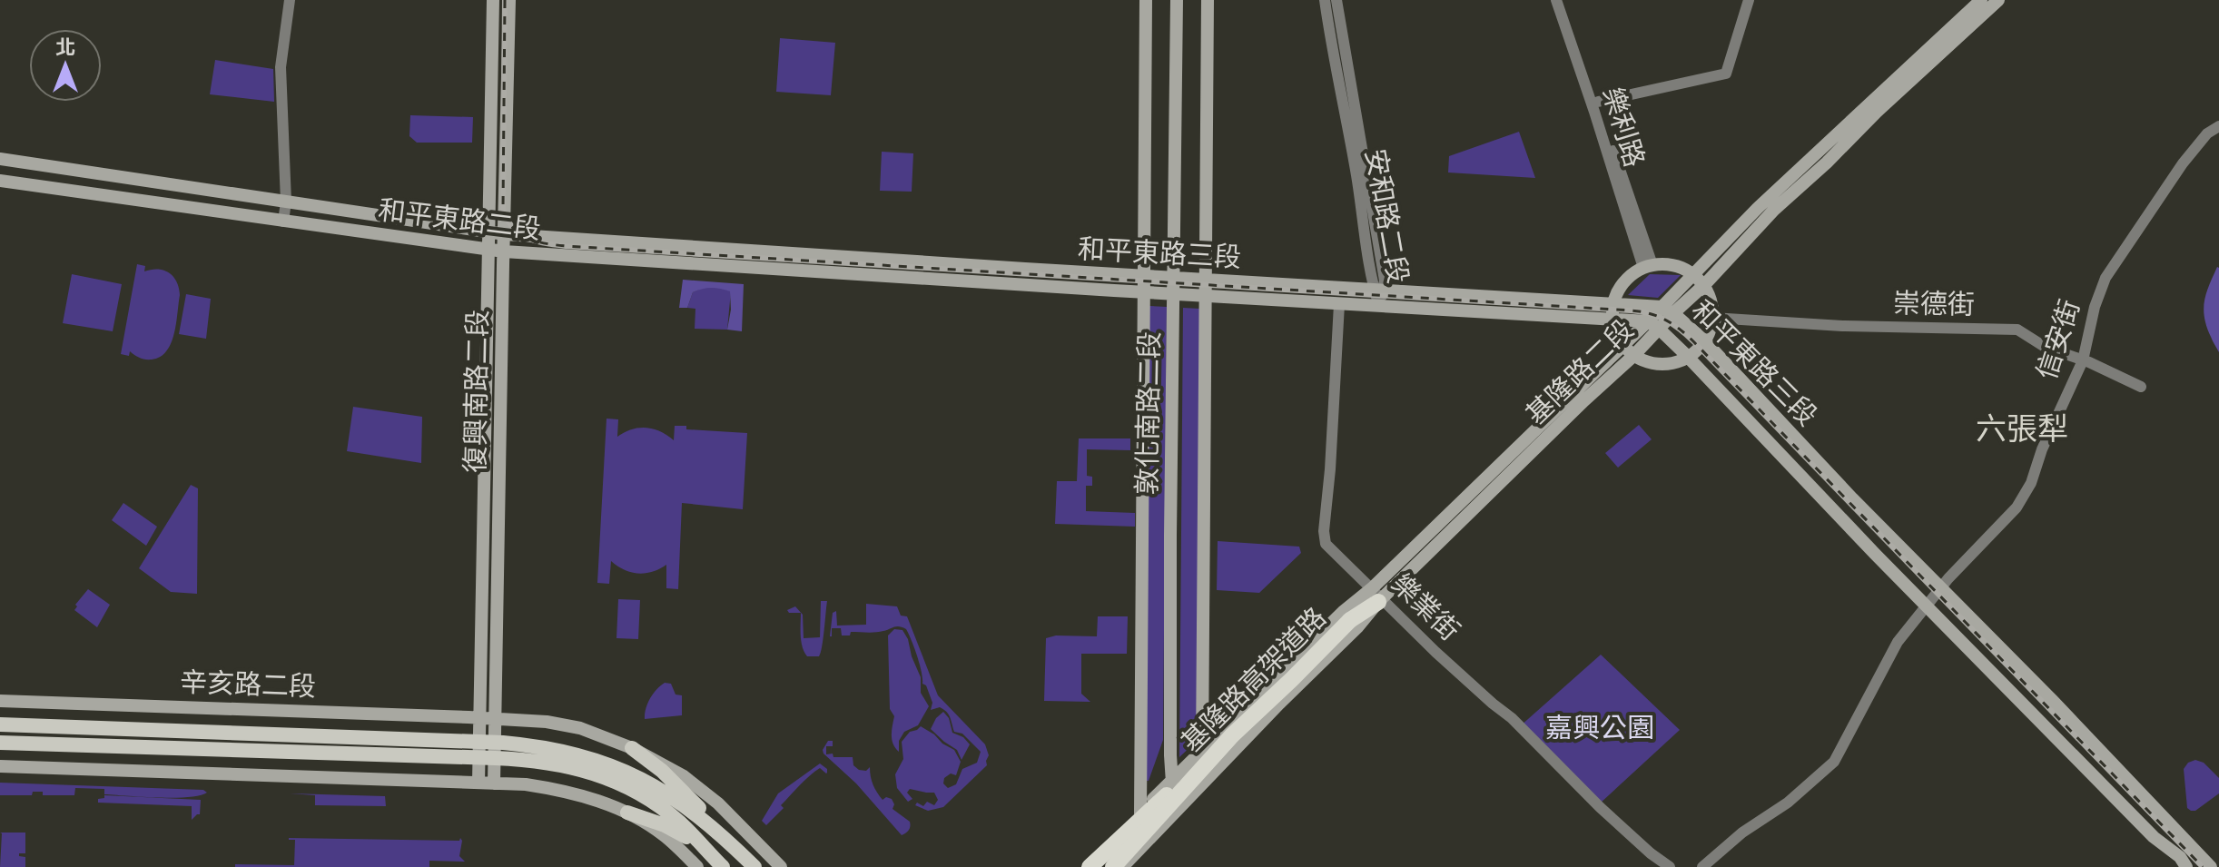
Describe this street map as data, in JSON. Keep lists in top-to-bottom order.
{
  "streets": {
    "highway": ["基隆路高架道路"],
    "main road": [
      "和平東路二段",
      "和平東路三段",
      "基隆路二段",
      "復興南路二段",
      "敦化南路二段",
      "辛亥路二段"
    ],
    "street": [
      "樂利路",
      "安和路二段",
      "崇德街",
      "信安街",
      "樂業街"
    ]
  },
  "crossings": [
    ["安和路二段", "和平東路三段"],
    ["和平東路二段", "和平東路三段"],
    ["和平東路二段", "復興南路二段"],
    ["和平東路三段", "信安街"],
    ["和平東路三段", "基隆路二段"],
    ["和平東路三段", "敦化南路二段"],
    ["和平東路三段", "樂業街"],
    ["崇德街", "信安街"],
    ["基隆路二段", "敦化南路二段"],
    ["基隆路二段", "樂業街"],
    ["基隆路二段", "基隆路高架道路"],
    ["復興南路二段", "辛亥路二段"],
    ["敦化南路二段", "基隆路高架道路"],
    ["樂業街", "基隆路高架道路"]
  ],
  "districts": ["六張犁"],
  "parks": ["嘉興公園"],
  "north": "top"
}
